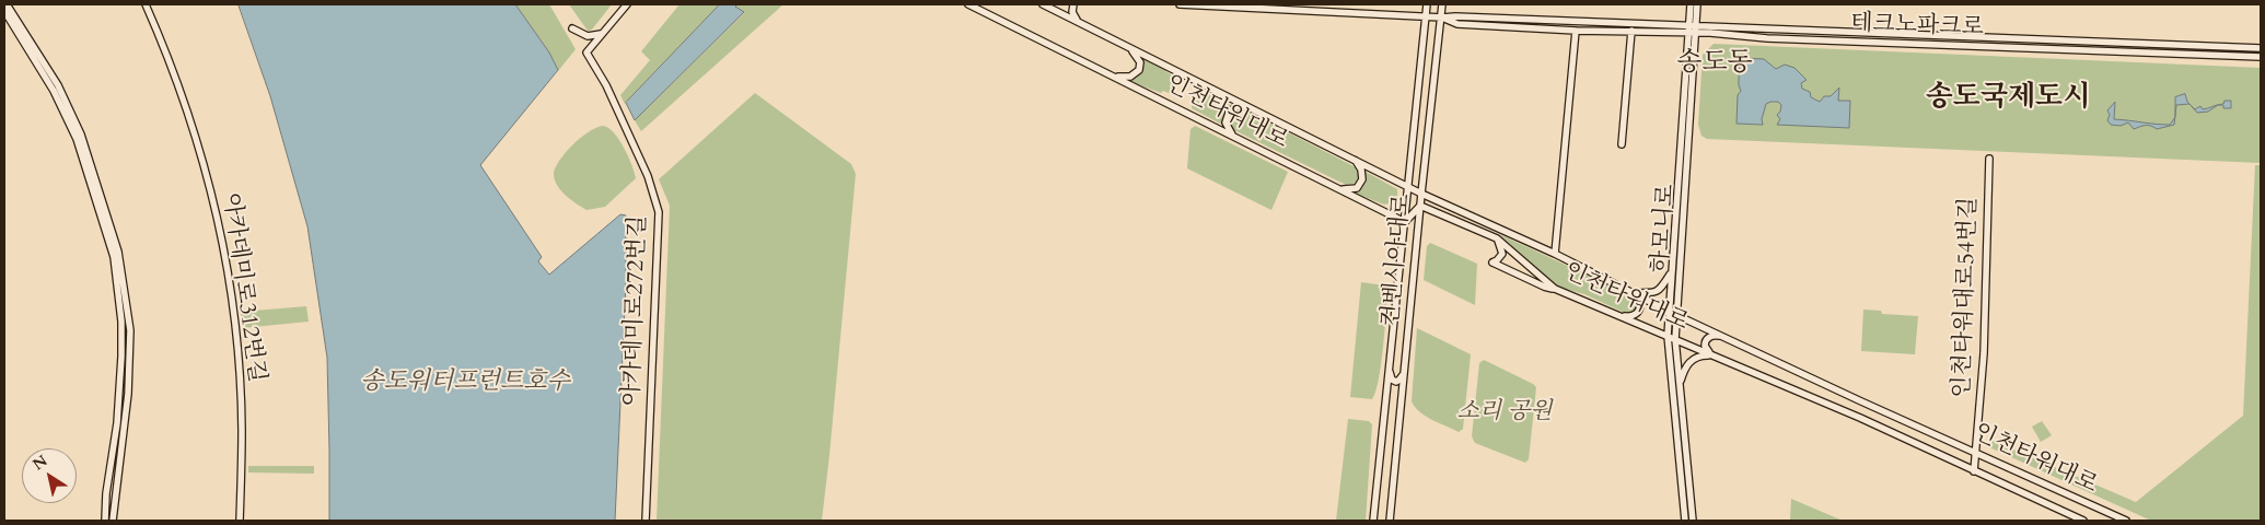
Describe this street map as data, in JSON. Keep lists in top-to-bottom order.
{
  "streets": {
    "main road": [
      "테크노파크로",
      "인천타워대로",
      "하모니로",
      "컨벤시아대로",
      "아카데미로312번길",
      "인천타워대로54번길",
      "아카데미로272번길"
    ]
  },
  "crossings": [
    ["테크노파크로", "하모니로"],
    ["테크노파크로", "컨벤시아대로"],
    ["인천타워대로", "하모니로"],
    ["인천타워대로", "컨벤시아대로"],
    ["인천타워대로", "인천타워대로54번길"]
  ],
  "districts": ["송도동", "송도국제도시"],
  "water": ["송도워터프런트호수"],
  "parks": ["소리 공원"],
  "north": "top left"
}
